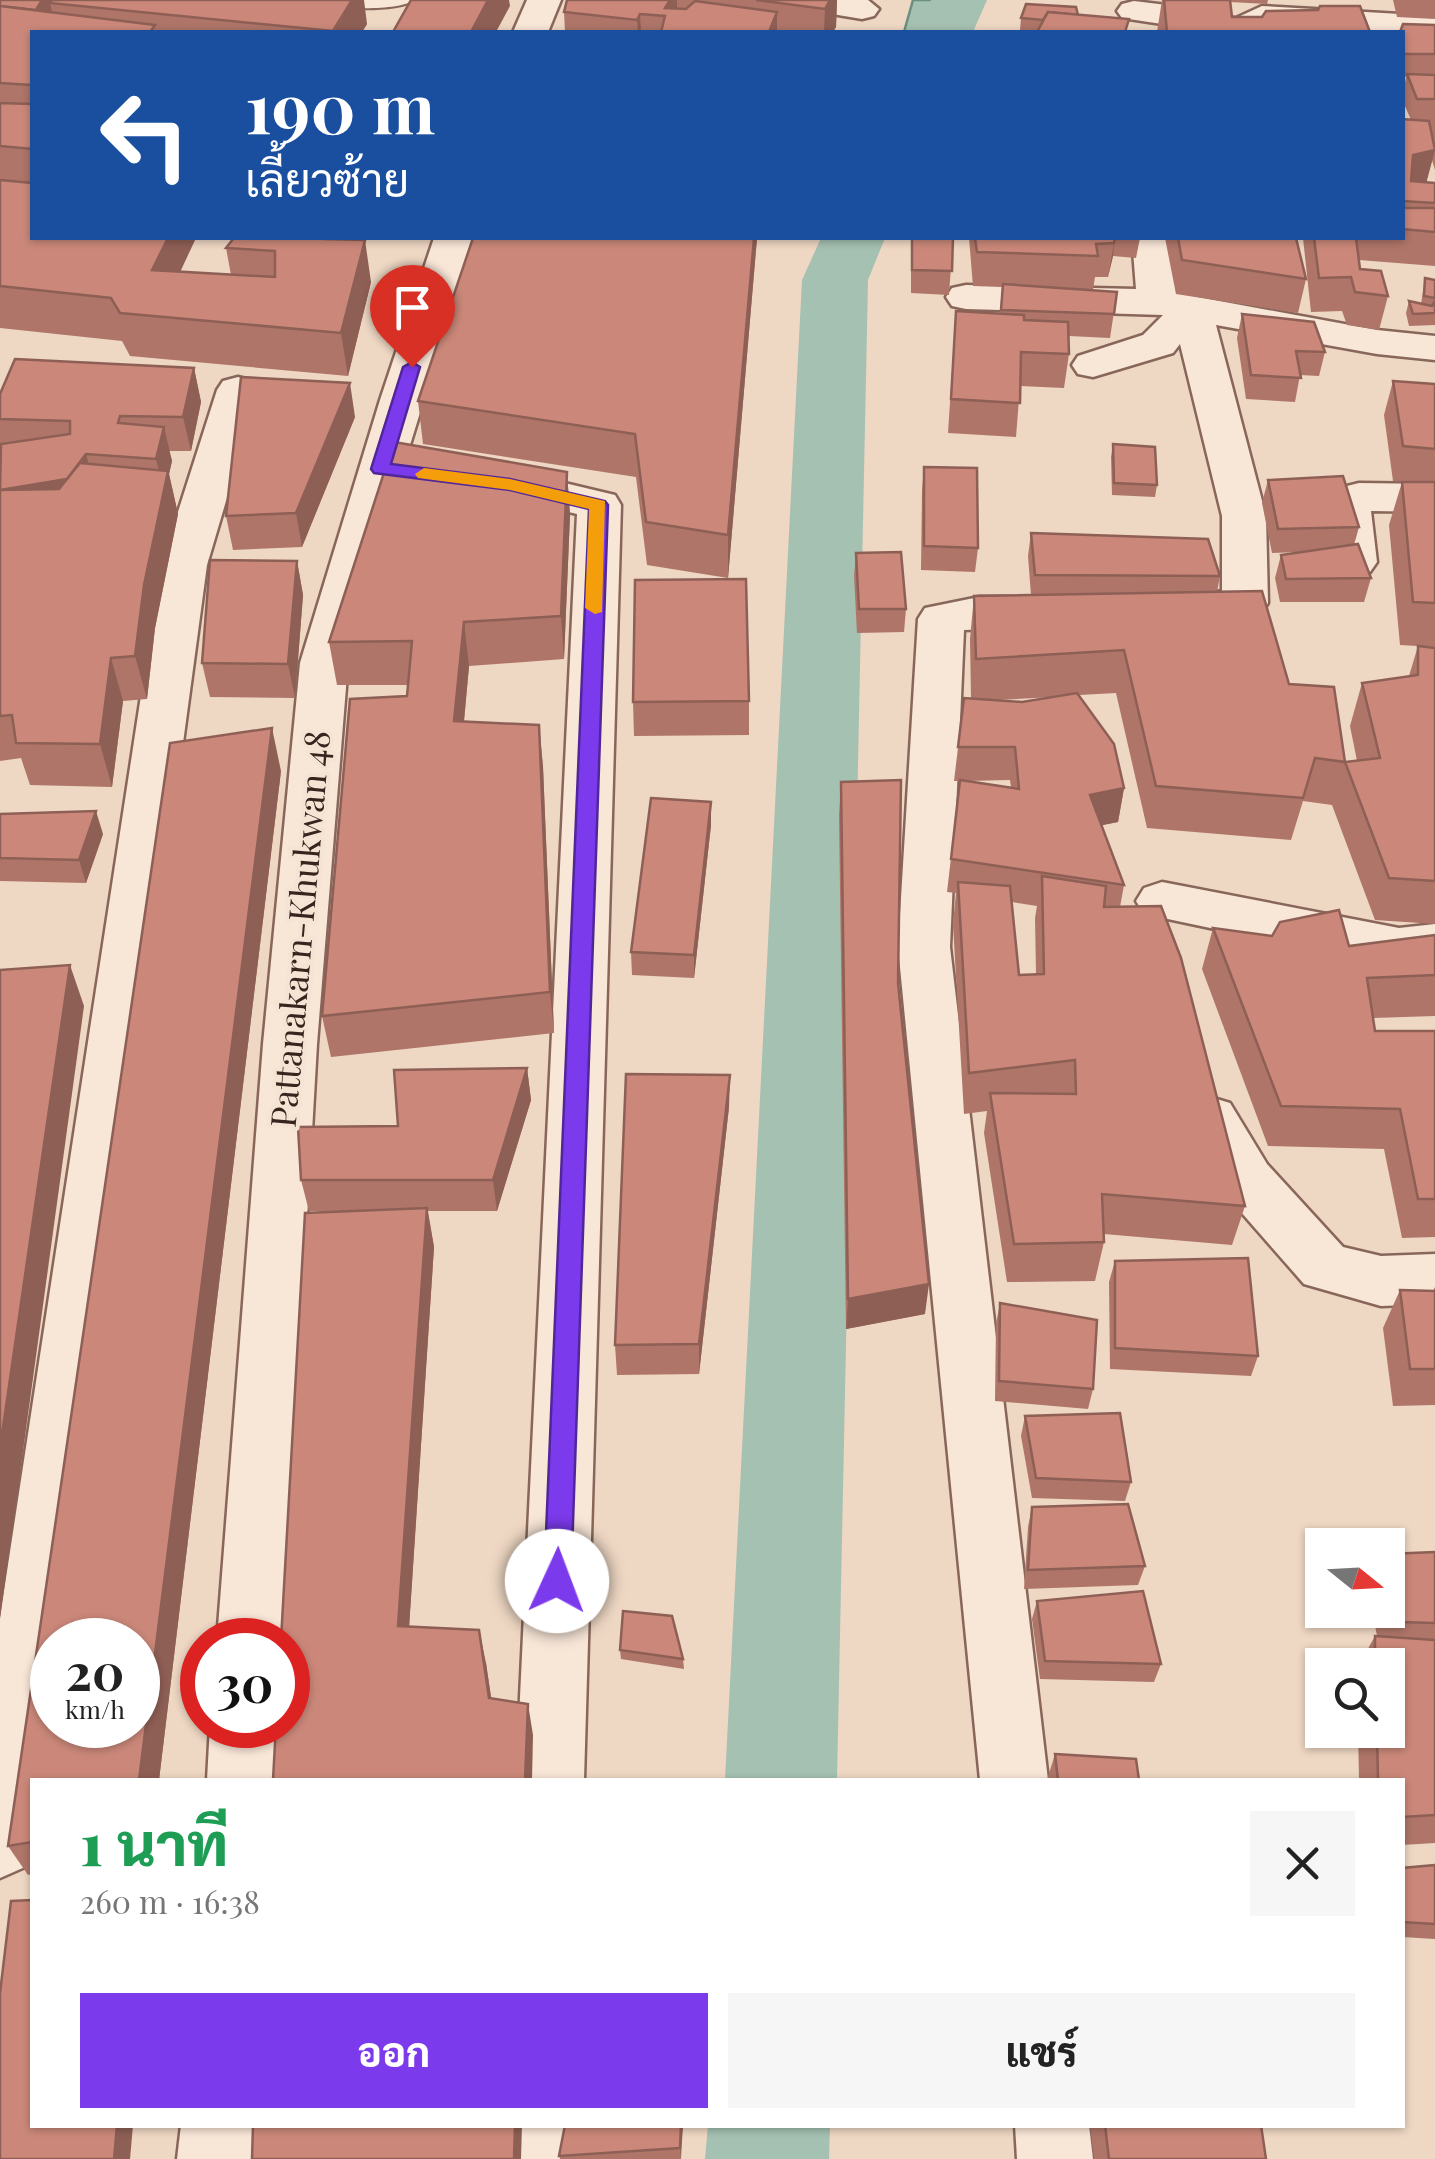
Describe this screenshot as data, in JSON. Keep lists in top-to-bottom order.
{
  "streets": {
    "street": ["Pattanakarn-Khukwan 48"]
  },
  "north": "right",
  "page": {
    "turn": ["190 m", "เลี้ยวซ้าย"],
    "speed": "20 km/h",
    "limit": "30",
    "heading": ["1 นาที", "260 m · 16:38"],
    "buttons": ["ออก", "แชร์"]
  }
}
